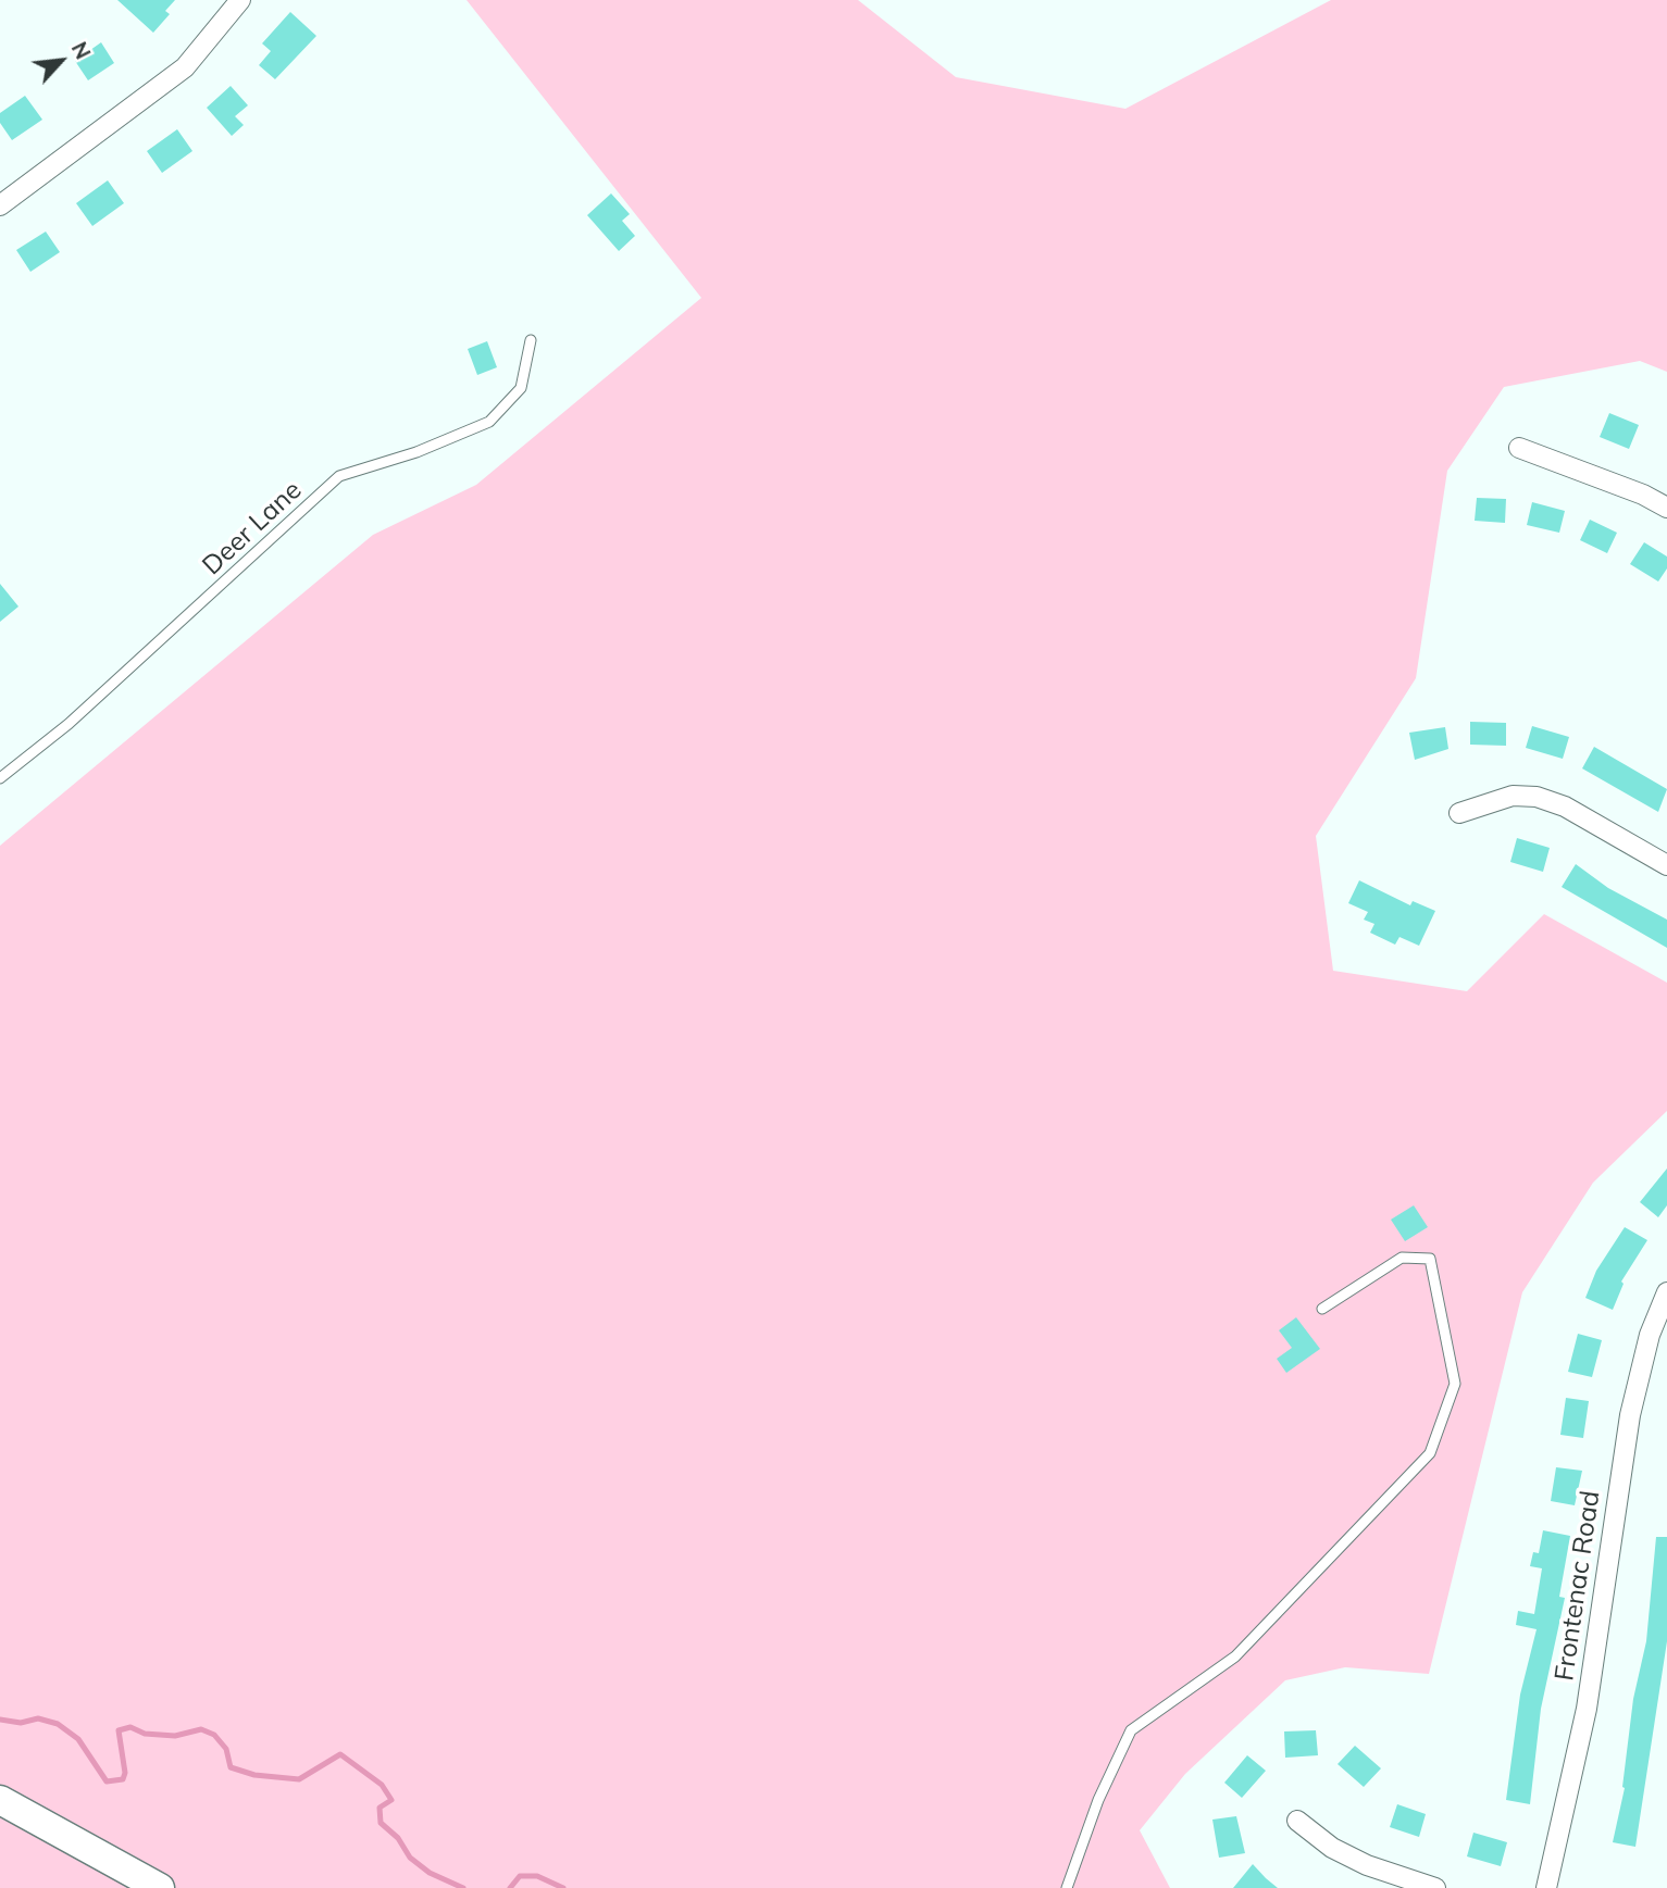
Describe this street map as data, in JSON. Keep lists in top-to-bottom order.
{
  "streets": {
    "street": ["Frontenac Road"],
    "lane": ["Deer Lane"]
  },
  "north": "top right"
}
